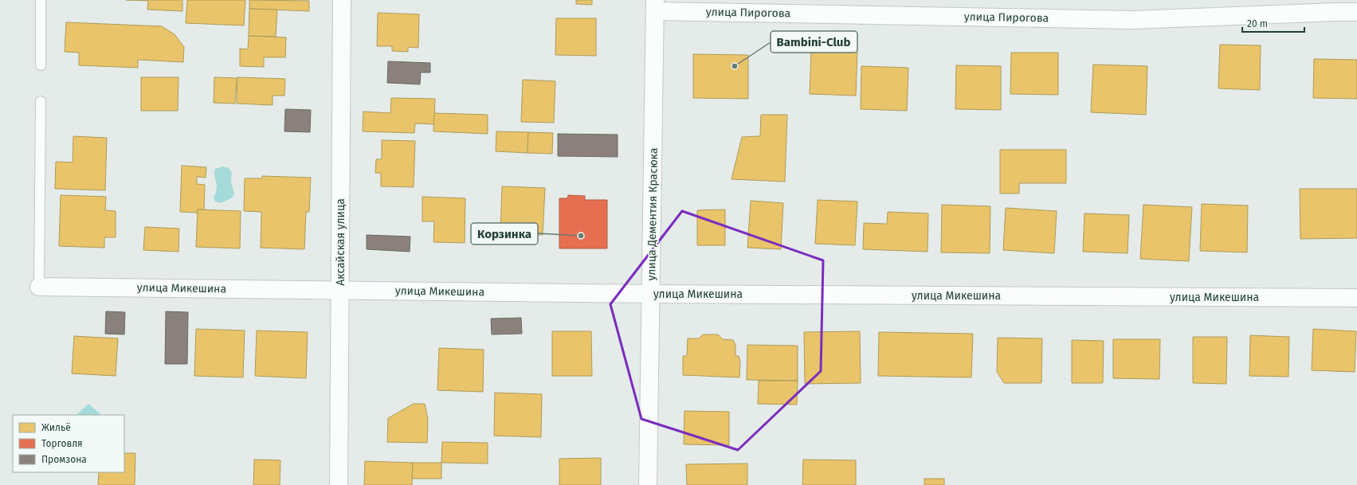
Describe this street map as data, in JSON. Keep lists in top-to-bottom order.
{
  "streets": {
    "street": [
      "улица Пирогова",
      "улица Дементия Красюка",
      "Аксайская улица",
      "улица Микешина"
    ]
  },
  "crossings": [
    ["улица Пирогова", "улица Дементия Красюка"],
    ["улица Дементия Красюка", "улица Микешина"],
    ["Аксайская улица", "улица Микешина"]
  ],
  "places": ["Bambini-Club", "Корзинка"],
  "legend": ["Жильё", "Торговля", "Промзона"],
  "scale_bar": "20 m"
}
